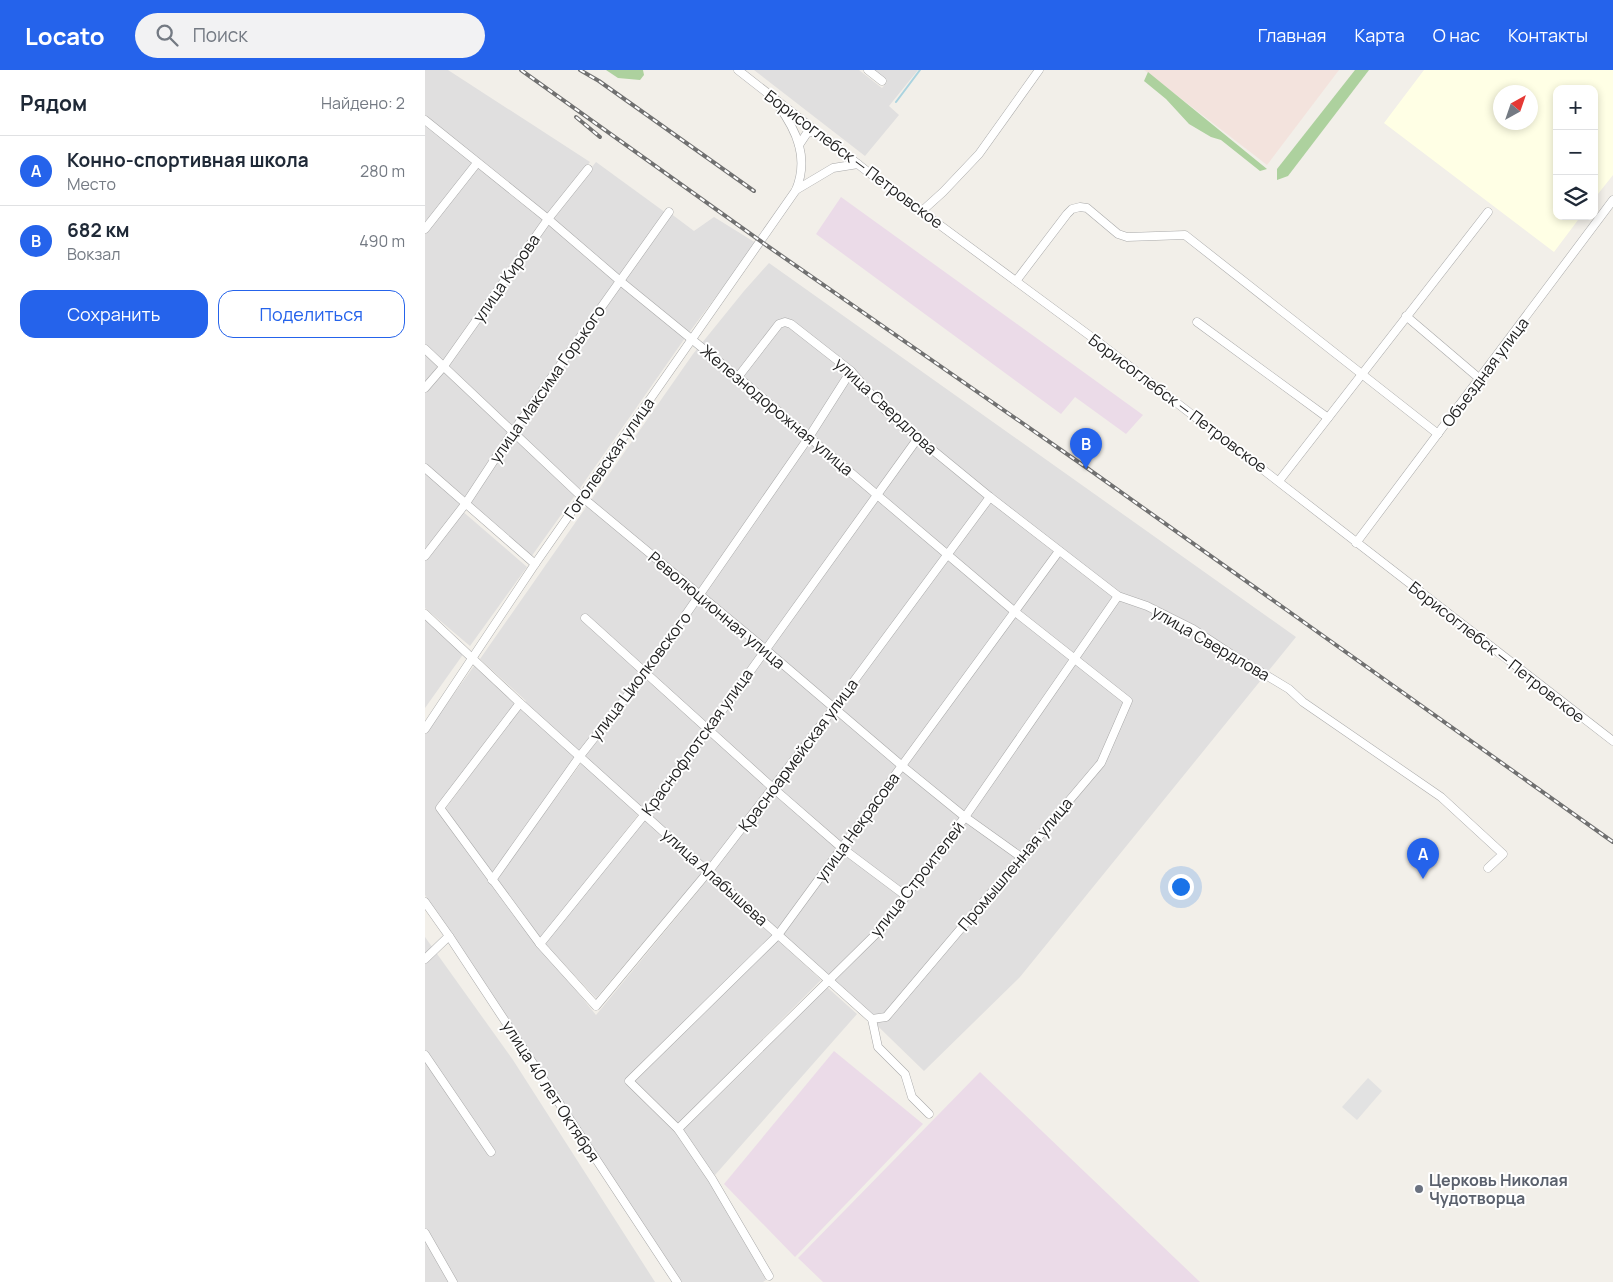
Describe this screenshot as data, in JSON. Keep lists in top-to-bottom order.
{
  "streets": {
    "street": [
      "Борисоглебск — Петровское",
      "улица Кирова",
      "Объездная улица",
      "улица Максима Горького",
      "улица Свердлова",
      "Железнодорожная улица",
      "Гоголевская улица",
      "Революционная улица",
      "улица Циолковского",
      "Краснофлотская улица",
      "Красноармейская улица",
      "улица Некрасова",
      "Промышленная улица",
      "улица Алабышева",
      "улица Строителей",
      "улица 40 лет Октября"
    ]
  },
  "crossings": [
    ["Борисоглебск — Петровское", "Объездная улица"],
    ["улица Кирова", "Железнодорожная улица"],
    ["улица Кирова", "Революционная улица"],
    ["улица Максима Горького", "Железнодорожная улица"],
    ["улица Максима Горького", "Революционная улица"],
    ["улица Свердлова", "Железнодорожная улица"],
    ["улица Свердлова", "улица Циолковского"],
    ["улица Свердлова", "Краснофлотская улица"],
    ["улица Свердлова", "Красноармейская улица"],
    ["улица Свердлова", "улица Некрасова"],
    ["улица Свердлова", "улица Строителей"],
    ["Железнодорожная улица", "Гоголевская улица"],
    ["Железнодорожная улица", "улица Циолковского"],
    ["Железнодорожная улица", "Краснофлотская улица"],
    ["Железнодорожная улица", "Красноармейская улица"],
    ["Железнодорожная улица", "улица Некрасова"],
    ["Железнодорожная улица", "Промышленная улица"],
    ["Железнодорожная улица", "улица Строителей"],
    ["Гоголевская улица", "Революционная улица"],
    ["Гоголевская улица", "улица Алабышева"],
    ["Революционная улица", "улица Циолковского"],
    ["Революционная улица", "Краснофлотская улица"],
    ["Революционная улица", "Красноармейская улица"],
    ["Революционная улица", "улица Некрасова"],
    ["Революционная улица", "Промышленная улица"],
    ["Революционная улица", "улица Строителей"],
    ["улица Циолковского", "улица Алабышева"],
    ["Краснофлотская улица", "Красноармейская улица"],
    ["Краснофлотская улица", "улица Алабышева"],
    ["Красноармейская улица", "улица Алабышева"],
    ["улица Некрасова", "улица Алабышева"],
    ["улица Некрасова", "улица Строителей"],
    ["Промышленная улица", "улица Алабышева"],
    ["улица Алабышева", "улица Строителей"]
  ],
  "places": ["Церковь Николая Чудотворца"],
  "north": "top right",
  "page": {
    "header": "Locato",
    "search": "Поиск",
    "nav": [
      "Главная",
      "Карта",
      "О нас",
      "Контакты"
    ],
    "heading": ["Рядом", "Найдено: 2"],
    "map_buttons": ["+", "−"],
    "list": [
      {
        "mark": "A",
        "name": "Конно-спортивная школа",
        "note": "Место",
        "value": "280 m"
      },
      {
        "mark": "B",
        "name": "682 км",
        "note": "Вокзал",
        "value": "490 m"
      }
    ],
    "buttons": ["Сохранить", "Поделиться"],
    "pins": ["B", "A"]
  }
}
